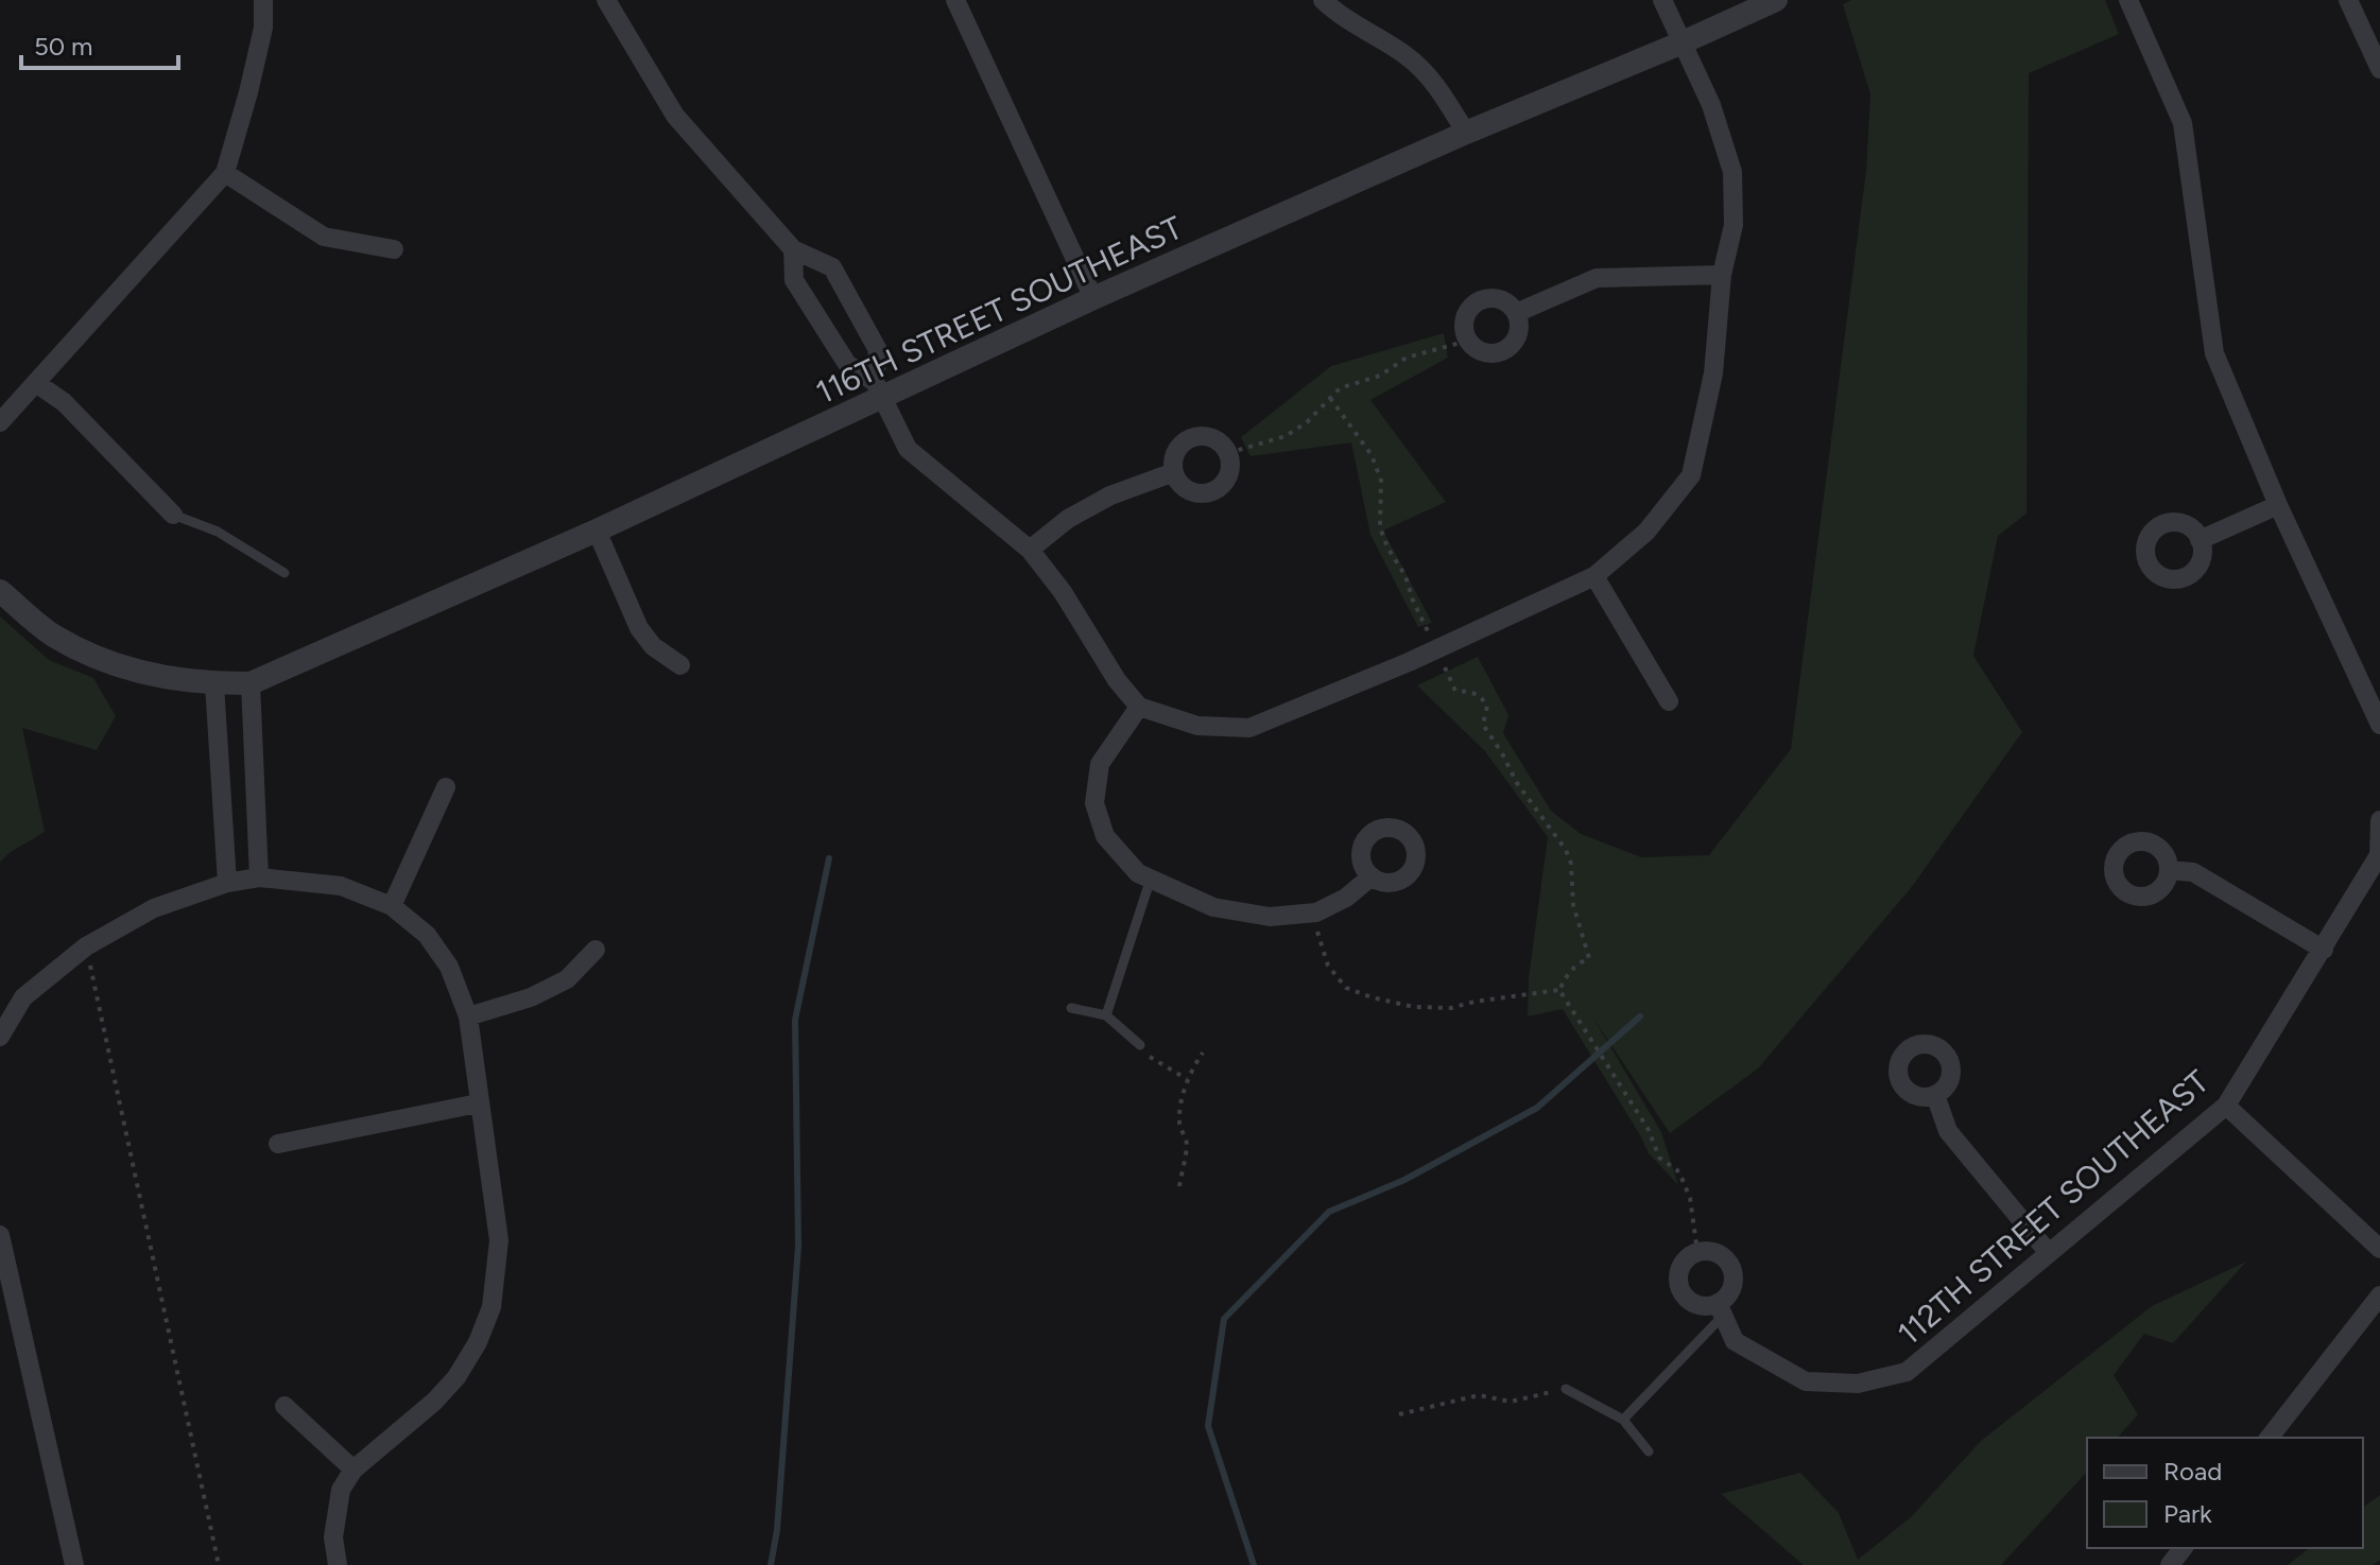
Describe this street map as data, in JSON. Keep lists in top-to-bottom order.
{
  "streets": {
    "street": ["116TH STREET SOUTHEAST", "112TH STREET SOUTHEAST"]
  },
  "legend": ["Road", "Park"],
  "scale_bar": "50 m"
}
